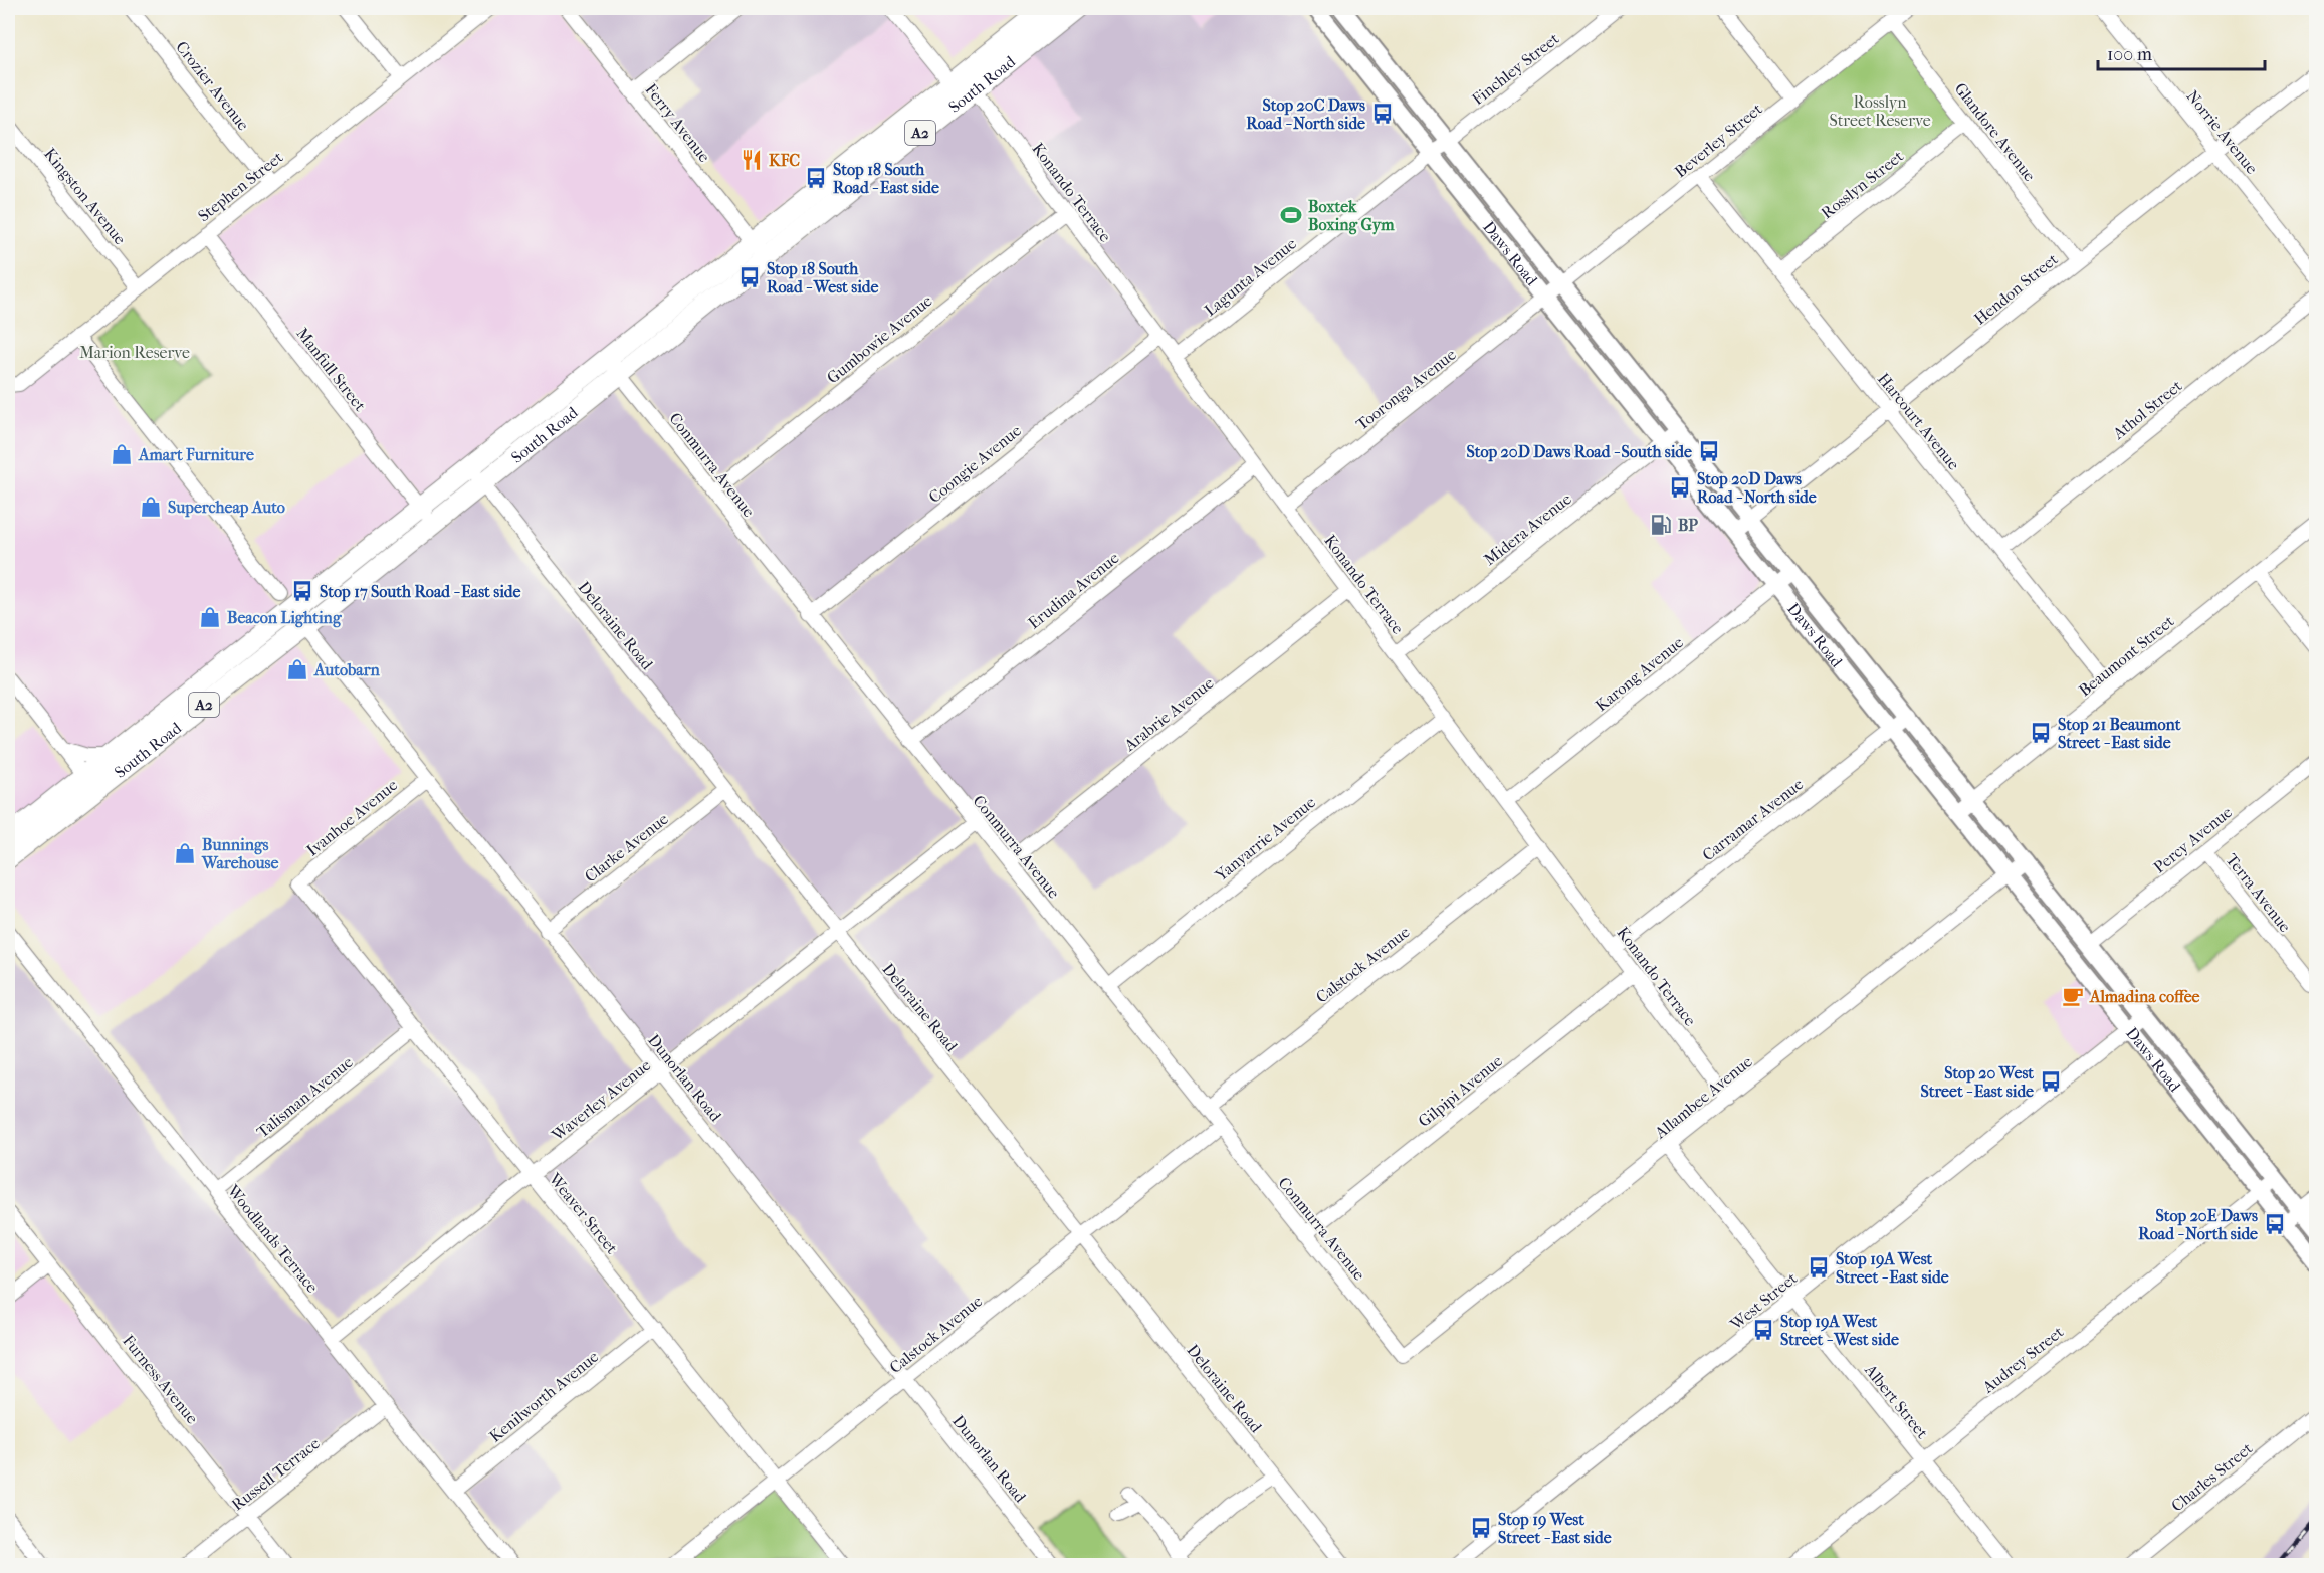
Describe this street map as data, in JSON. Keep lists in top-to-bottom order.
{
  "streets": {
    "highway": ["South Road", "A2"],
    "main road": ["Daws Road"],
    "street": [
      "Finchley Street",
      "Crozier Avenue",
      "Ferry Avenue",
      "Glandore Avenue",
      "Norrie Avenue",
      "Beverley Street",
      "Rosslyn Street",
      "Stephen Street",
      "Konando Terrace",
      "Kingston Avenue",
      "Lagunta Avenue",
      "Hendon Street",
      "Gumbowie Avenue",
      "Manfull Street",
      "Tooronga Avenue",
      "Athol Street",
      "Harcourt Avenue",
      "Coongie Avenue",
      "Conmurra Avenue",
      "Midera Avenue",
      "Erudina Avenue",
      "Deloraine Road",
      "Beaumont Street",
      "Karong Avenue",
      "Arabrie Avenue",
      "Ivanhoe Avenue",
      "Carramar Avenue",
      "Yanyarrie Avenue",
      "Percy Avenue",
      "Clarke Avenue",
      "Terra Avenue",
      "Calstock Avenue",
      "Dunorlan Road",
      "Gilpipi Avenue",
      "Talisman Avenue",
      "Allambee Avenue",
      "Waverley Avenue",
      "Weaver Street",
      "Woodlands Terrace",
      "West Street",
      "Audrey Street",
      "Furness Avenue",
      "Kenilworth Avenue",
      "Albert Street",
      "Russell Terrace",
      "Charles Street"
    ]
  },
  "crossings": [
    ["Finchley Street", "Daws Road"],
    ["Finchley Street", "Lagunta Avenue"],
    ["South Road", "Ferry Avenue"],
    ["South Road", "Konando Terrace"],
    ["South Road", "Manfull Street"],
    ["South Road", "Conmurra Avenue"],
    ["South Road", "Deloraine Road"],
    ["South Road", "Dunorlan Road"],
    ["Crozier Avenue", "Stephen Street"],
    ["Glandore Avenue", "Beverley Street"],
    ["Glandore Avenue", "Rosslyn Street"],
    ["Glandore Avenue", "Hendon Street"],
    ["Norrie Avenue", "Hendon Street"],
    ["Beverley Street", "Daws Road"],
    ["Beverley Street", "Tooronga Avenue"],
    ["Beverley Street", "Harcourt Avenue"],
    ["Rosslyn Street", "Harcourt Avenue"],
    ["Stephen Street", "Kingston Avenue"],
    ["Stephen Street", "Manfull Street"],
    ["Stephen Street", "Dunorlan Road"],
    ["Konando Terrace", "Lagunta Avenue"],
    ["Konando Terrace", "Gumbowie Avenue"],
    ["Konando Terrace", "Tooronga Avenue"],
    ["Konando Terrace", "Coongie Avenue"],
    ["Konando Terrace", "Midera Avenue"],
    ["Konando Terrace", "Erudina Avenue"],
    ["Konando Terrace", "Karong Avenue"],
    ["Konando Terrace", "Arabrie Avenue"],
    ["Konando Terrace", "Carramar Avenue"],
    ["Konando Terrace", "Yanyarrie Avenue"],
    ["Konando Terrace", "Calstock Avenue"],
    ["Konando Terrace", "Gilpipi Avenue"],
    ["Konando Terrace", "Allambee Avenue"],
    ["Daws Road", "Lagunta Avenue"],
    ["Daws Road", "Hendon Street"],
    ["Daws Road", "Tooronga Avenue"],
    ["Daws Road", "Midera Avenue"],
    ["Daws Road", "Beaumont Street"],
    ["Daws Road", "Karong Avenue"],
    ["Daws Road", "Carramar Avenue"],
    ["Daws Road", "Percy Avenue"],
    ["Daws Road", "Allambee Avenue"],
    ["Daws Road", "West Street"],
    ["Daws Road", "Audrey Street"],
    ["Hendon Street", "Harcourt Avenue"],
    ["Gumbowie Avenue", "Conmurra Avenue"],
    ["Athol Street", "Harcourt Avenue"],
    ["Harcourt Avenue", "Beaumont Street"],
    ["Coongie Avenue", "Conmurra Avenue"],
    ["Conmurra Avenue", "Erudina Avenue"],
    ["Conmurra Avenue", "Arabrie Avenue"],
    ["Conmurra Avenue", "Yanyarrie Avenue"],
    ["Conmurra Avenue", "Calstock Avenue"],
    ["Conmurra Avenue", "Gilpipi Avenue"],
    ["Conmurra Avenue", "Allambee Avenue"],
    ["Conmurra Avenue", "Waverley Avenue"],
    ["Deloraine Road", "Clarke Avenue"],
    ["Deloraine Road", "Calstock Avenue"],
    ["Deloraine Road", "Waverley Avenue"],
    ["Ivanhoe Avenue", "Dunorlan Road"],
    ["Ivanhoe Avenue", "Weaver Street"],
    ["Percy Avenue", "Terra Avenue"],
    ["Clarke Avenue", "Dunorlan Road"],
    ["Calstock Avenue", "Dunorlan Road"],
    ["Calstock Avenue", "Weaver Street"],
    ["Dunorlan Road", "Waverley Avenue"],
    ["Talisman Avenue", "Weaver Street"],
    ["Talisman Avenue", "Woodlands Terrace"],
    ["Allambee Avenue", "Albert Street"],
    ["Waverley Avenue", "Weaver Street"],
    ["Waverley Avenue", "Woodlands Terrace"],
    ["Weaver Street", "Kenilworth Avenue"],
    ["Woodlands Terrace", "Kenilworth Avenue"],
    ["Woodlands Terrace", "Russell Terrace"],
    ["West Street", "Albert Street"],
    ["Audrey Street", "Albert Street"],
    ["Furness Avenue", "Russell Terrace"]
  ],
  "parks": ["Rosslyn Street Reserve", "Marion Reserve"],
  "places": {
    "bus stop": [
      "Stop 20C Daws Road - North side",
      "Stop 18 South Road - East side",
      "Stop 18 South Road - West side",
      "Stop 20D Daws Road - South side",
      "Stop 20D Daws Road - North side",
      "Stop 17 South Road - East side",
      "Stop 21 Beaumont Street - East side",
      "Stop 20 West Street - East side",
      "Stop 20E Daws Road - North side",
      "Stop 19A West Street - East side",
      "Stop 19A West Street - West side",
      "Stop 19 West Street - East side"
    ],
    "restaurant": ["KFC"],
    "sports": ["Boxtek Boxing Gym"],
    "shop": [
      "Amart Furniture",
      "Supercheap Auto",
      "Beacon Lighting",
      "Autobarn",
      "Bunnings Warehouse"
    ],
    "fuel station": ["BP"],
    "cafe": ["Almadina coffee"]
  },
  "scale_bar": "100 m"
}
